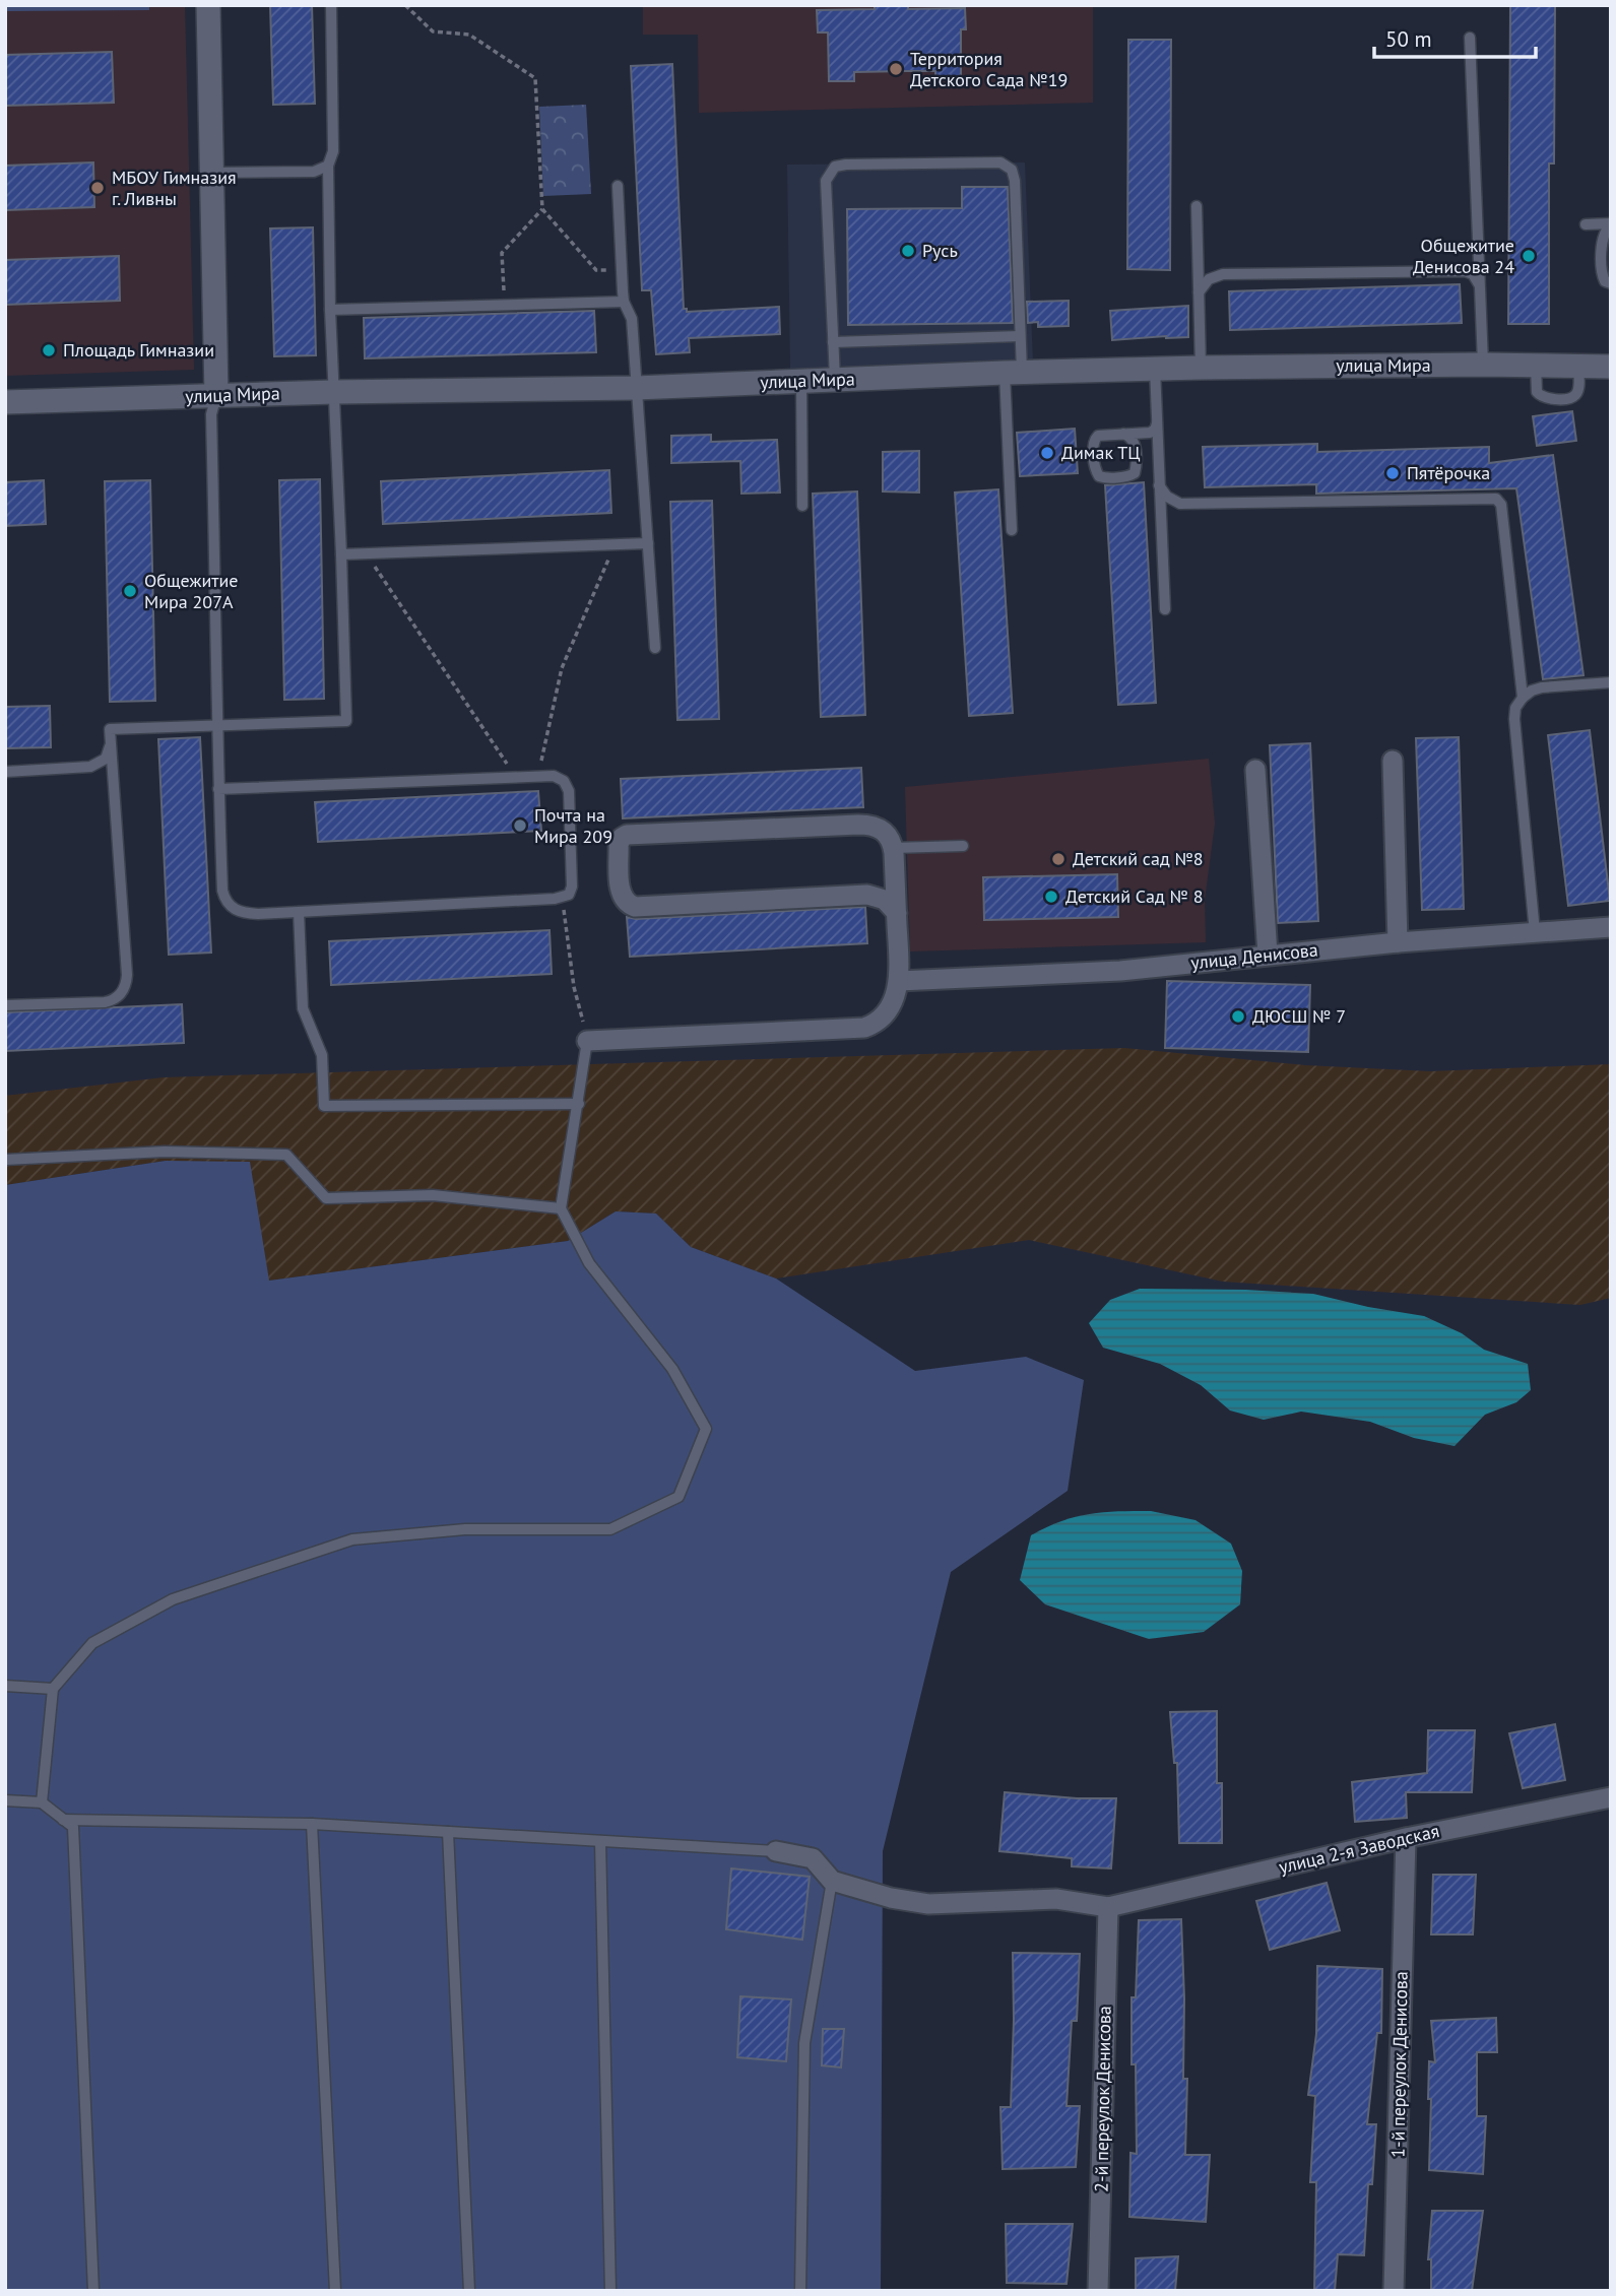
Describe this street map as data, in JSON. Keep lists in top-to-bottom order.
{
  "streets": {
    "street": [
      "улица Мира",
      "улица Денисова",
      "улица 2-я Заводская",
      "1-й переулок Денисова",
      "2-й переулок Денисова"
    ]
  },
  "crossings": [
    ["улица 2-я Заводская", "1-й переулок Денисова"],
    ["улица 2-я Заводская", "2-й переулок Денисова"]
  ],
  "places": [
    "Территория Детского Сада №19",
    "МБОУ Гимназия г. Ливны",
    "Русь",
    "Общежитие Денисова 24",
    "Площадь Гимназии",
    "Димак ТЦ",
    "Пятёрочка",
    "Общежитие Мира 207А",
    "Почта на Мира 209",
    "Детский сад №8",
    "Детский Сад № 8",
    "ДЮСШ № 7"
  ],
  "scale_bar": "50 m"
}
